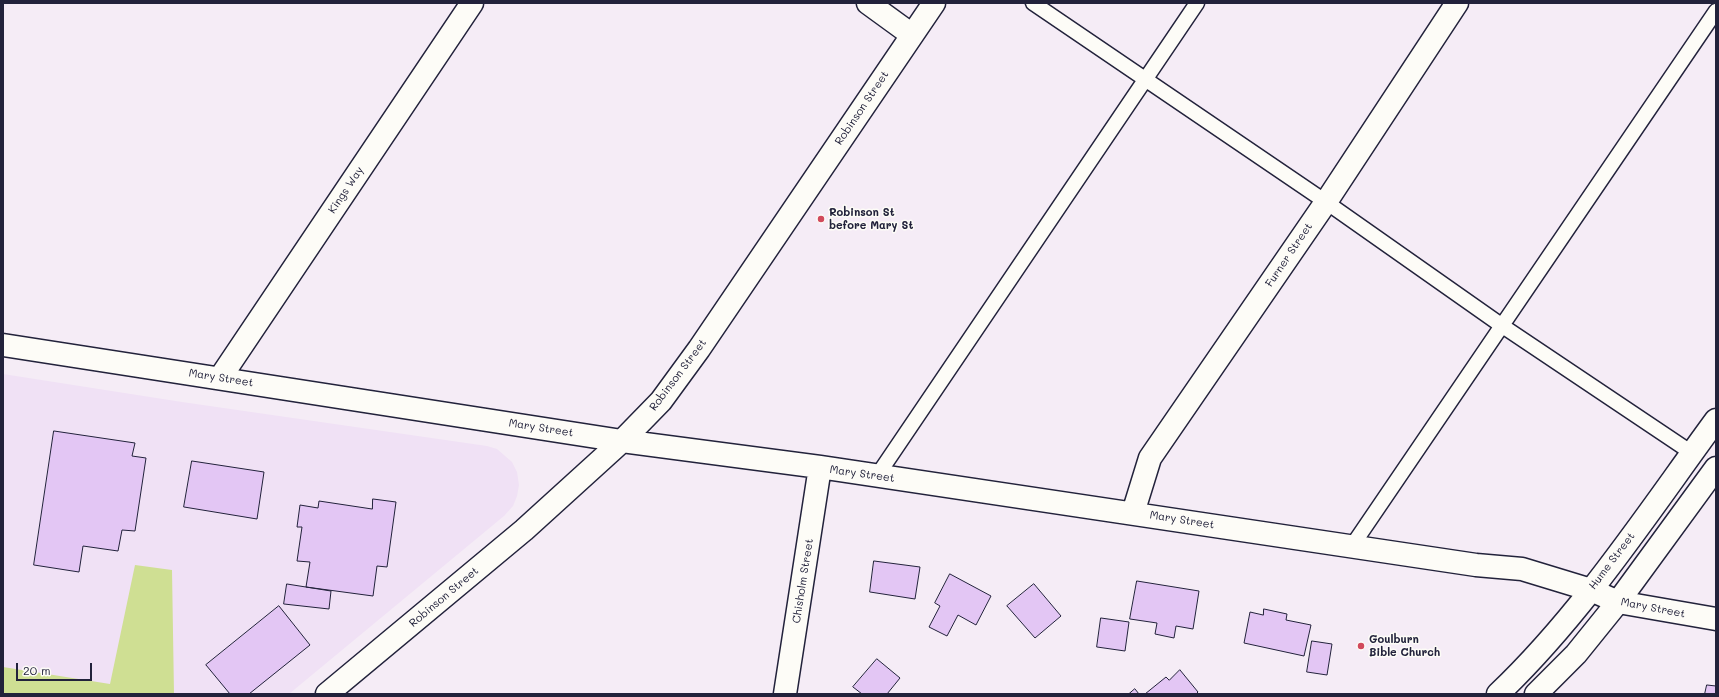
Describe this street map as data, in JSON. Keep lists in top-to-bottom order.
{
  "streets": {
    "street": [
      "Robinson Street",
      "Kings Way",
      "Furner Street",
      "Mary Street",
      "Hume Street",
      "Chisholm Street"
    ]
  },
  "crossings": [
    ["Robinson Street", "Mary Street"],
    ["Kings Way", "Mary Street"],
    ["Furner Street", "Mary Street"],
    ["Mary Street", "Hume Street"],
    ["Mary Street", "Chisholm Street"]
  ],
  "places": ["Robinson St before Mary St", "Goulburn Bible Church"],
  "scale_bar": "20 m"
}
